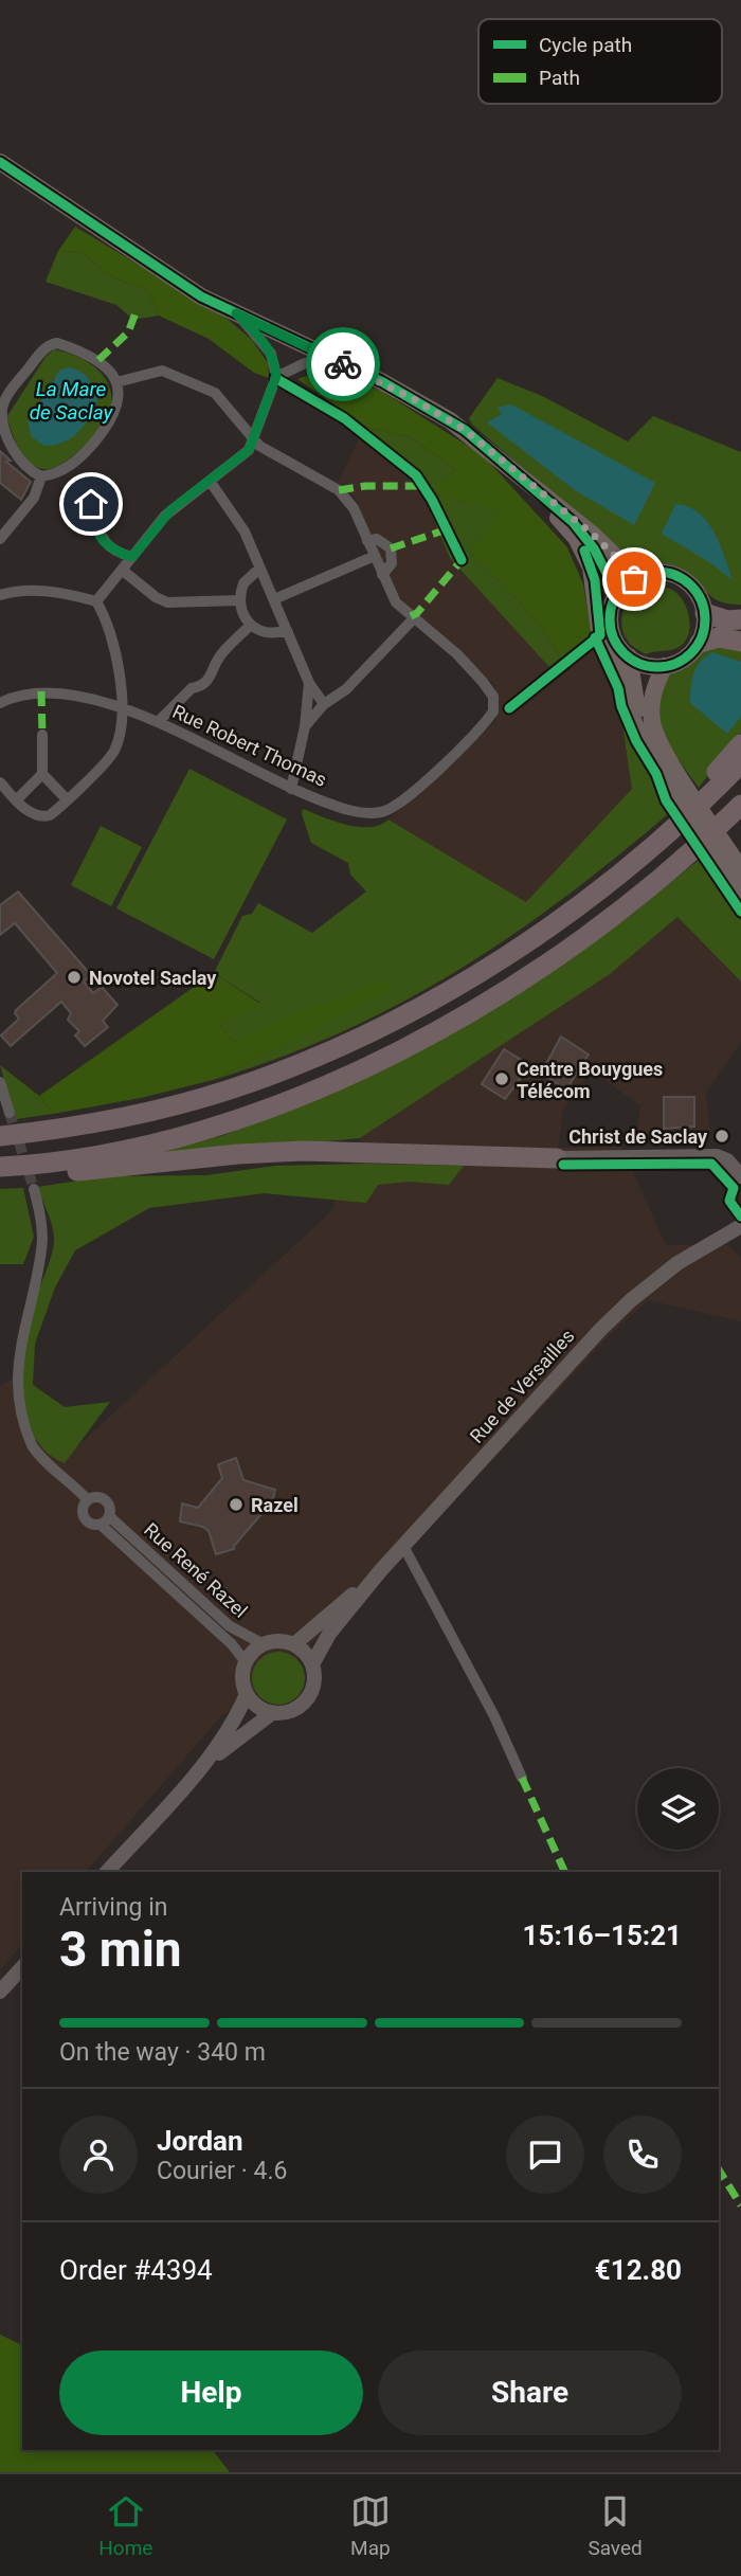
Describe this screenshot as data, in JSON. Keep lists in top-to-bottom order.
{
  "streets": {
    "main road": ["Rue de Versailles"],
    "street": ["Rue Robert Thomas", "Rue René Razel"]
  },
  "crossings": [
    ["Rue de Versailles", "Rue René Razel"]
  ],
  "water": ["La Mare de Saclay"],
  "places": [
    "Novotel Saclay",
    "Centre Bouygues Télécom",
    "Christ de Saclay",
    "Razel"
  ],
  "legend": ["Cycle path", "Path"],
  "page": {
    "heading": ["3 min", "Arriving in", "15:16–15:21"],
    "panel": [
      "Jordan",
      "Courier · 4.6",
      "Order #4394",
      "€12.80"
    ],
    "bar": "On the way · 340 m",
    "buttons": ["Help", "Share"],
    "tabs": ["Home", "Map", "Saved"]
  }
}
